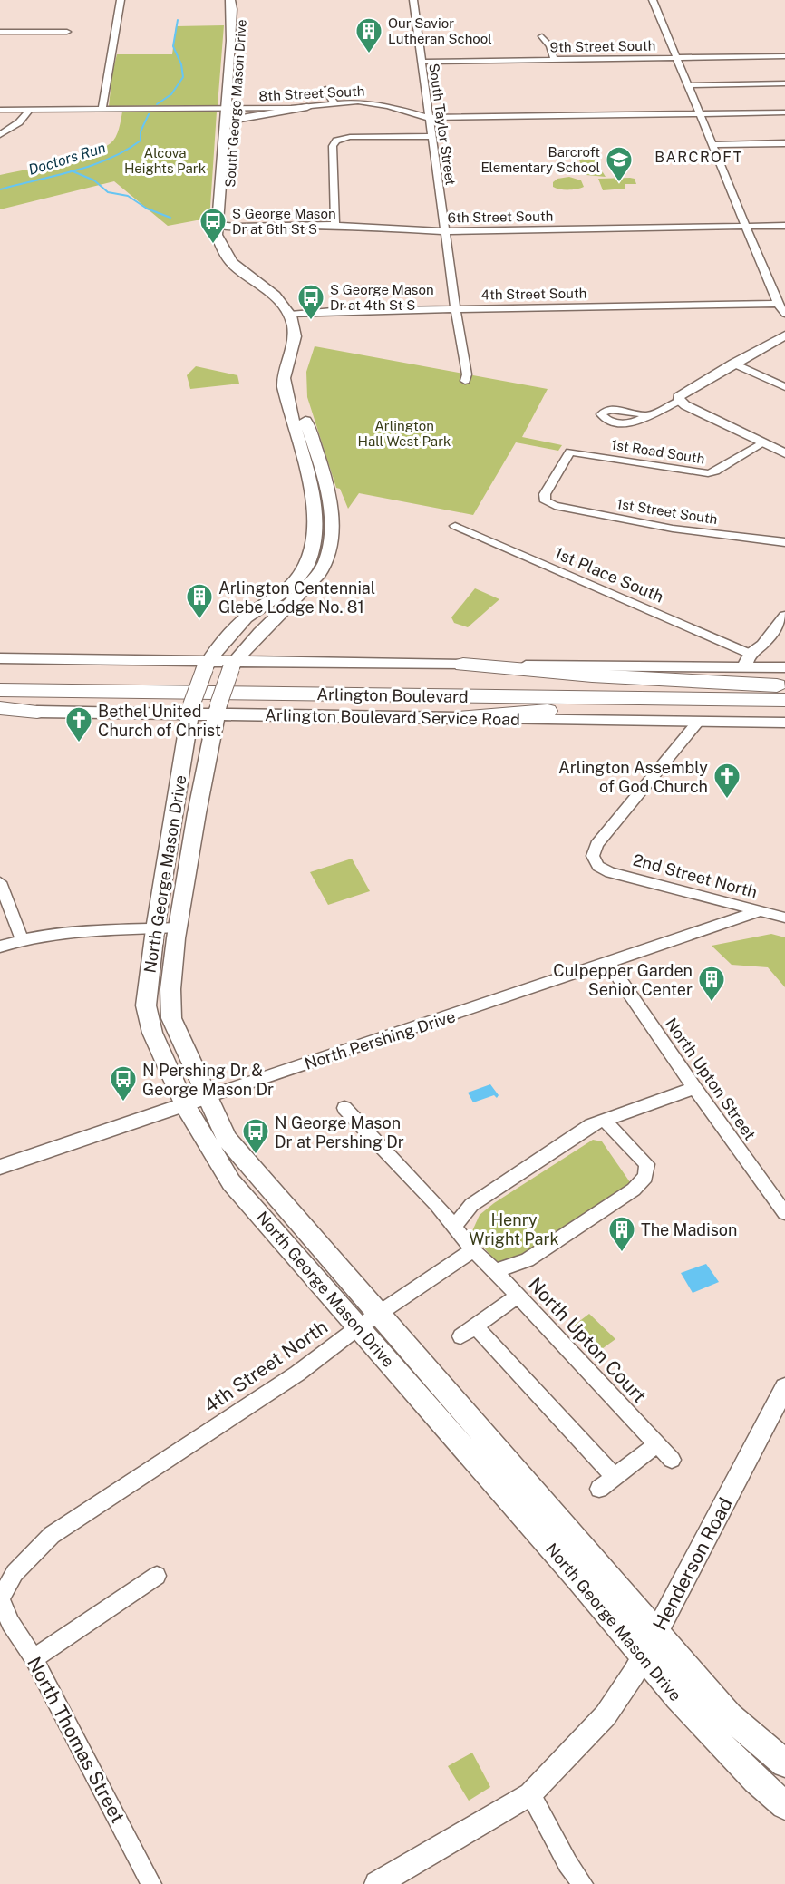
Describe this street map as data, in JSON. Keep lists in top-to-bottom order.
{
  "streets": {
    "highway": ["Arlington Boulevard"],
    "main road": ["South George Mason Drive", "Arlington Boulevard Service Road", "North George Mason Drive"],
    "street": [
      "9th Street South",
      "8th Street South",
      "South Taylor Street",
      "6th Street South",
      "4th Street South",
      "1st Road South",
      "1st Street South",
      "1st Place South",
      "2nd Street North",
      "North Pershing Drive",
      "North Upton Street",
      "North Upton Court",
      "4th Street North",
      "Henderson Road",
      "North Thomas Street"
    ]
  },
  "crossings": [
    ["9th Street South", "South Taylor Street"],
    ["8th Street South", "South George Mason Drive"],
    ["8th Street South", "South Taylor Street"],
    ["South George Mason Drive", "6th Street South"],
    ["South George Mason Drive", "4th Street South"],
    ["South Taylor Street", "6th Street South"],
    ["South Taylor Street", "4th Street South"],
    ["1st Road South", "1st Street South"],
    ["Arlington Boulevard Service Road", "North George Mason Drive"],
    ["Arlington Boulevard Service Road", "2nd Street North"],
    ["North George Mason Drive", "North Pershing Drive"],
    ["North George Mason Drive", "4th Street North"],
    ["North George Mason Drive", "Henderson Road"],
    ["2nd Street North", "North Pershing Drive"],
    ["North Pershing Drive", "North Upton Street"],
    ["North Upton Court", "4th Street North"],
    ["4th Street North", "North Thomas Street"]
  ],
  "districts": ["BARCROFT"],
  "water": ["Doctors Run"],
  "parks": ["Alcova Heights Park", "Arlington Hall West Park", "Henry Wright Park"],
  "places": {
    "building": [
      "Our Savior Lutheran School",
      "Arlington Centennial Glebe Lodge No. 81",
      "Culpepper Garden Senior Center",
      "The Madison"
    ],
    "school or university": ["Barcroft Elementary School"],
    "bus stop": [
      "S George Mason Dr at 6th St S",
      "S George Mason Dr at 4th St S",
      "N Pershing Dr & George Mason Dr",
      "N George Mason Dr at Pershing Dr"
    ],
    "church": ["Bethel United Church of Christ", "Arlington Assembly of God Church"]
  }
}
